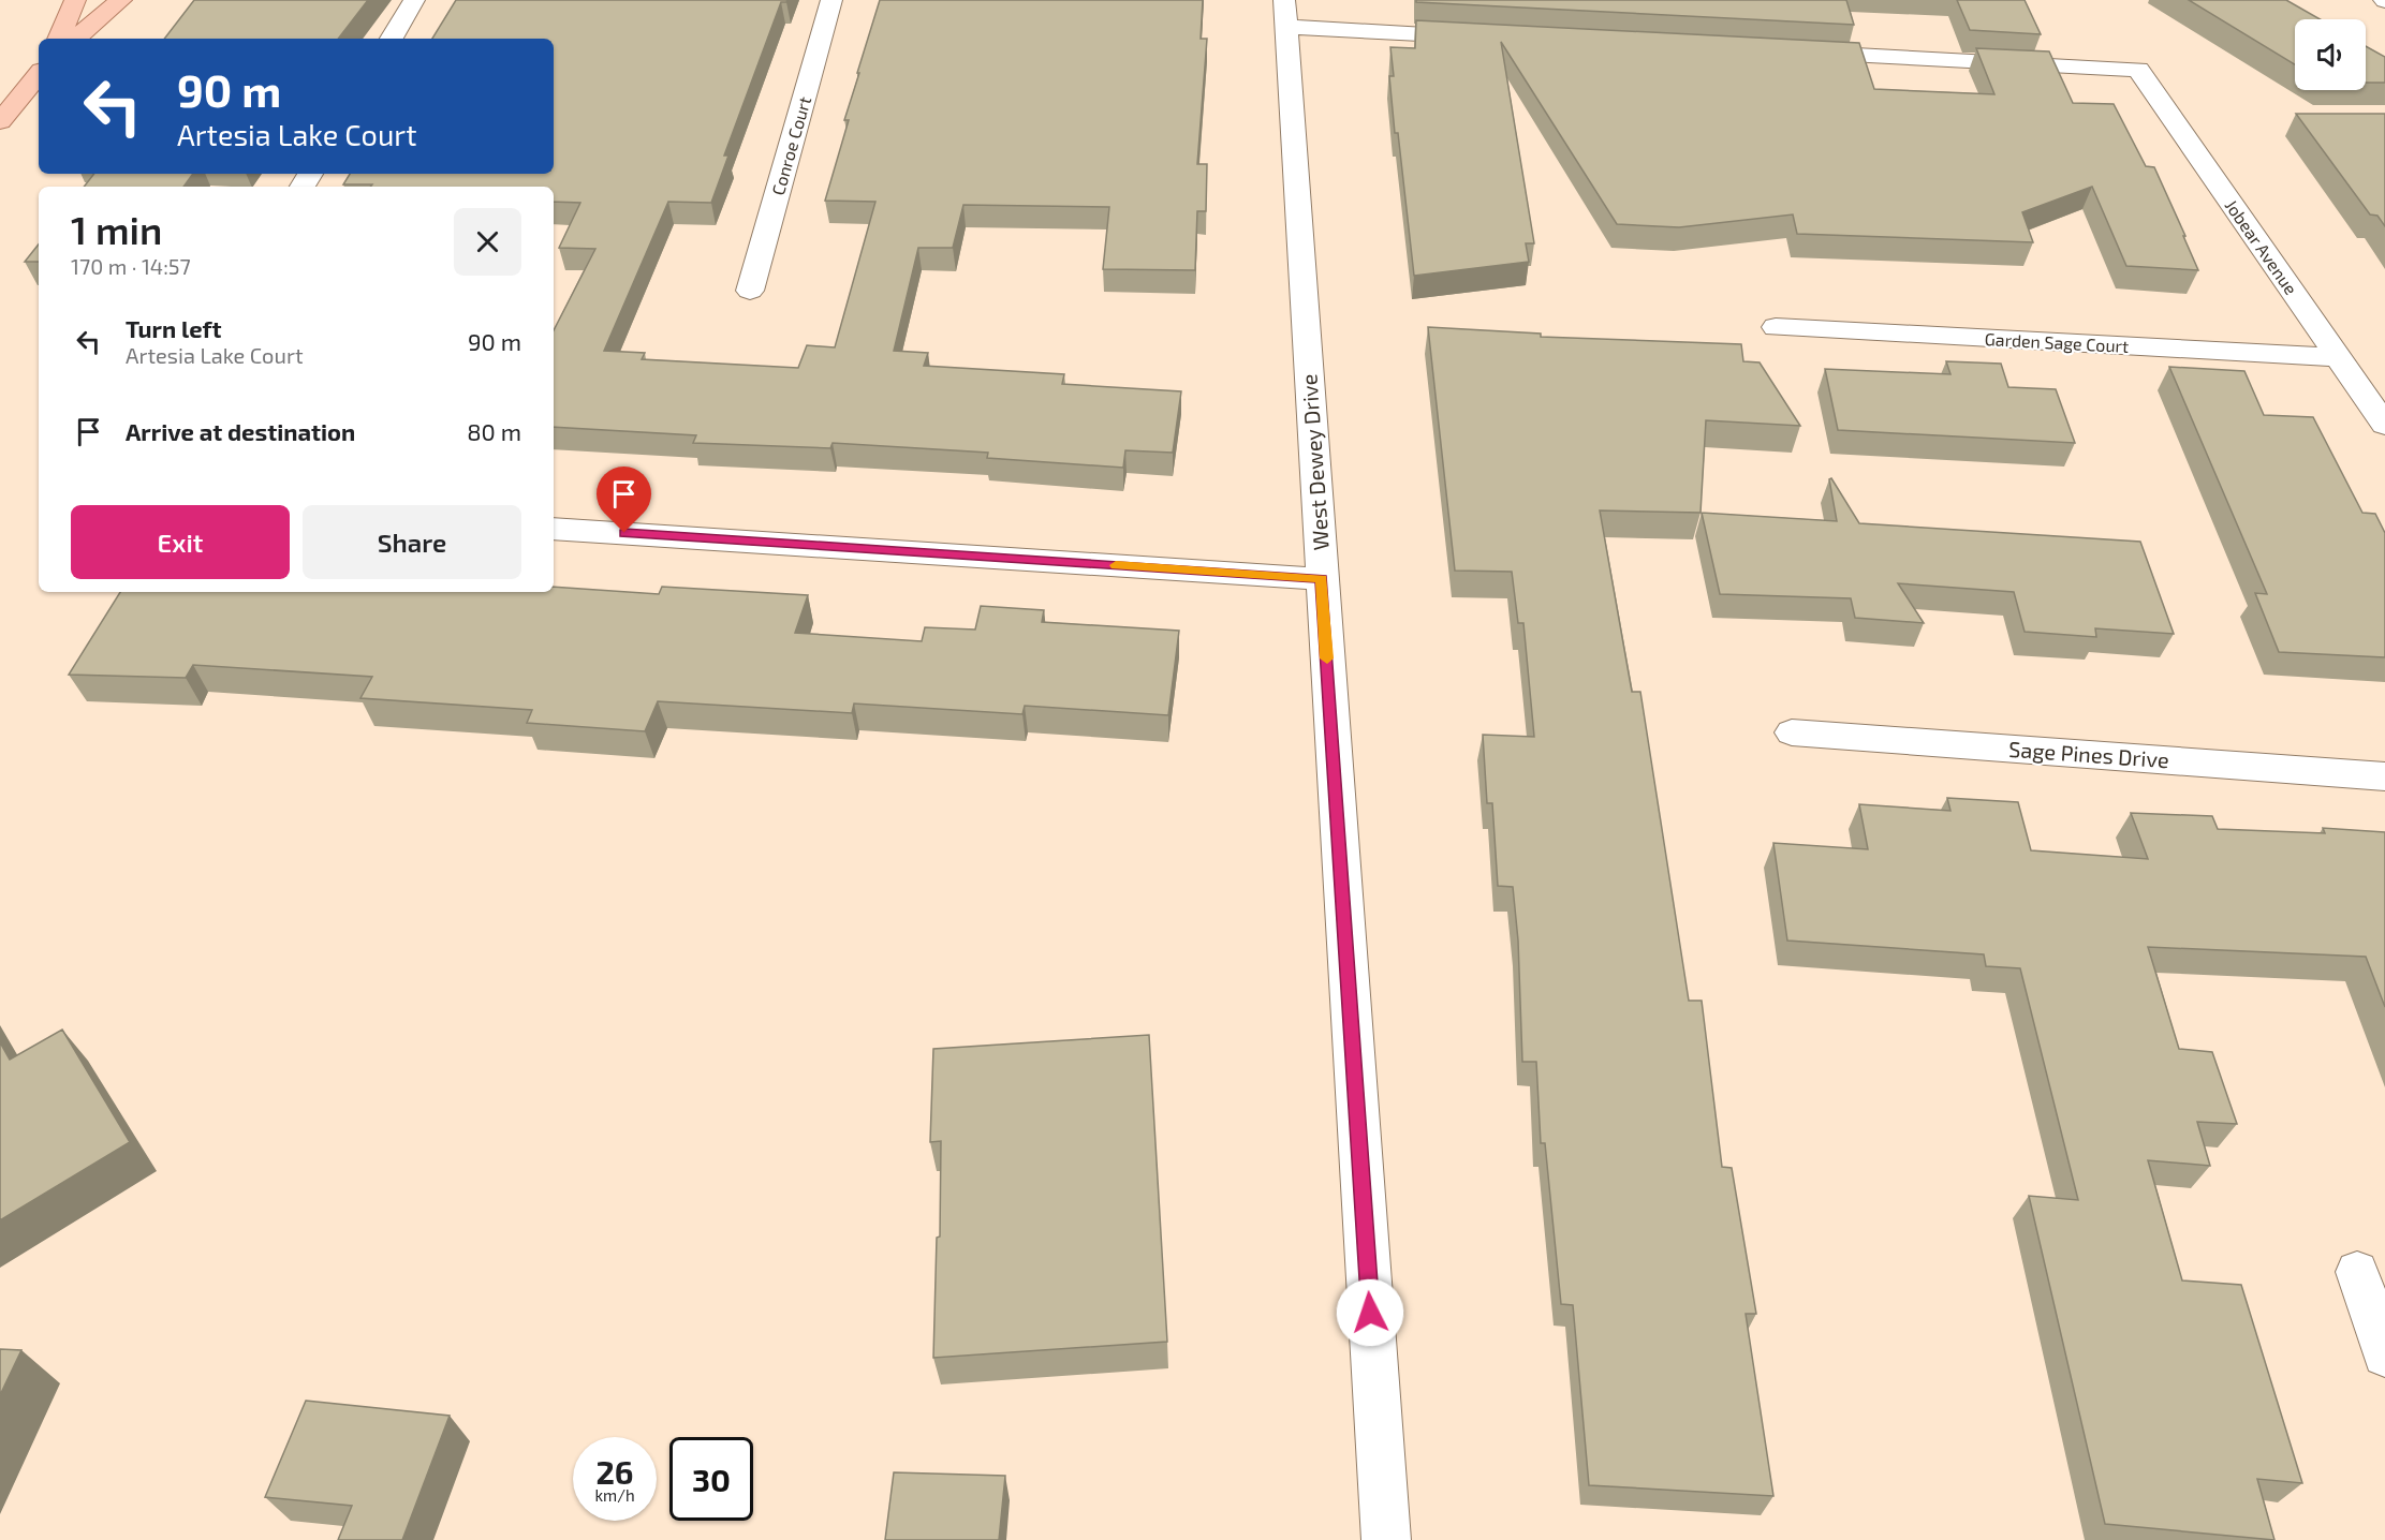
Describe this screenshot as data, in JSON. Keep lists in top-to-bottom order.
{
  "streets": {
    "street": [
      "Conroe Court",
      "Jobear Avenue",
      "Garden Sage Court",
      "West Dewey Drive",
      "Sage Pines Drive"
    ]
  },
  "crossings": [
    ["Jobear Avenue", "Garden Sage Court"]
  ],
  "page": {
    "turn": ["90 m", "Artesia Lake Court"],
    "heading": ["1 min", "170 m · 14:57"],
    "list": [
      {
        "name": "Turn left",
        "note": "Artesia Lake Court",
        "value": "90 m"
      },
      {
        "name": "Arrive at destination",
        "value": "80 m"
      }
    ],
    "buttons": ["Exit", "Share"],
    "speed": "26 km/h",
    "limit": "30"
  }
}
